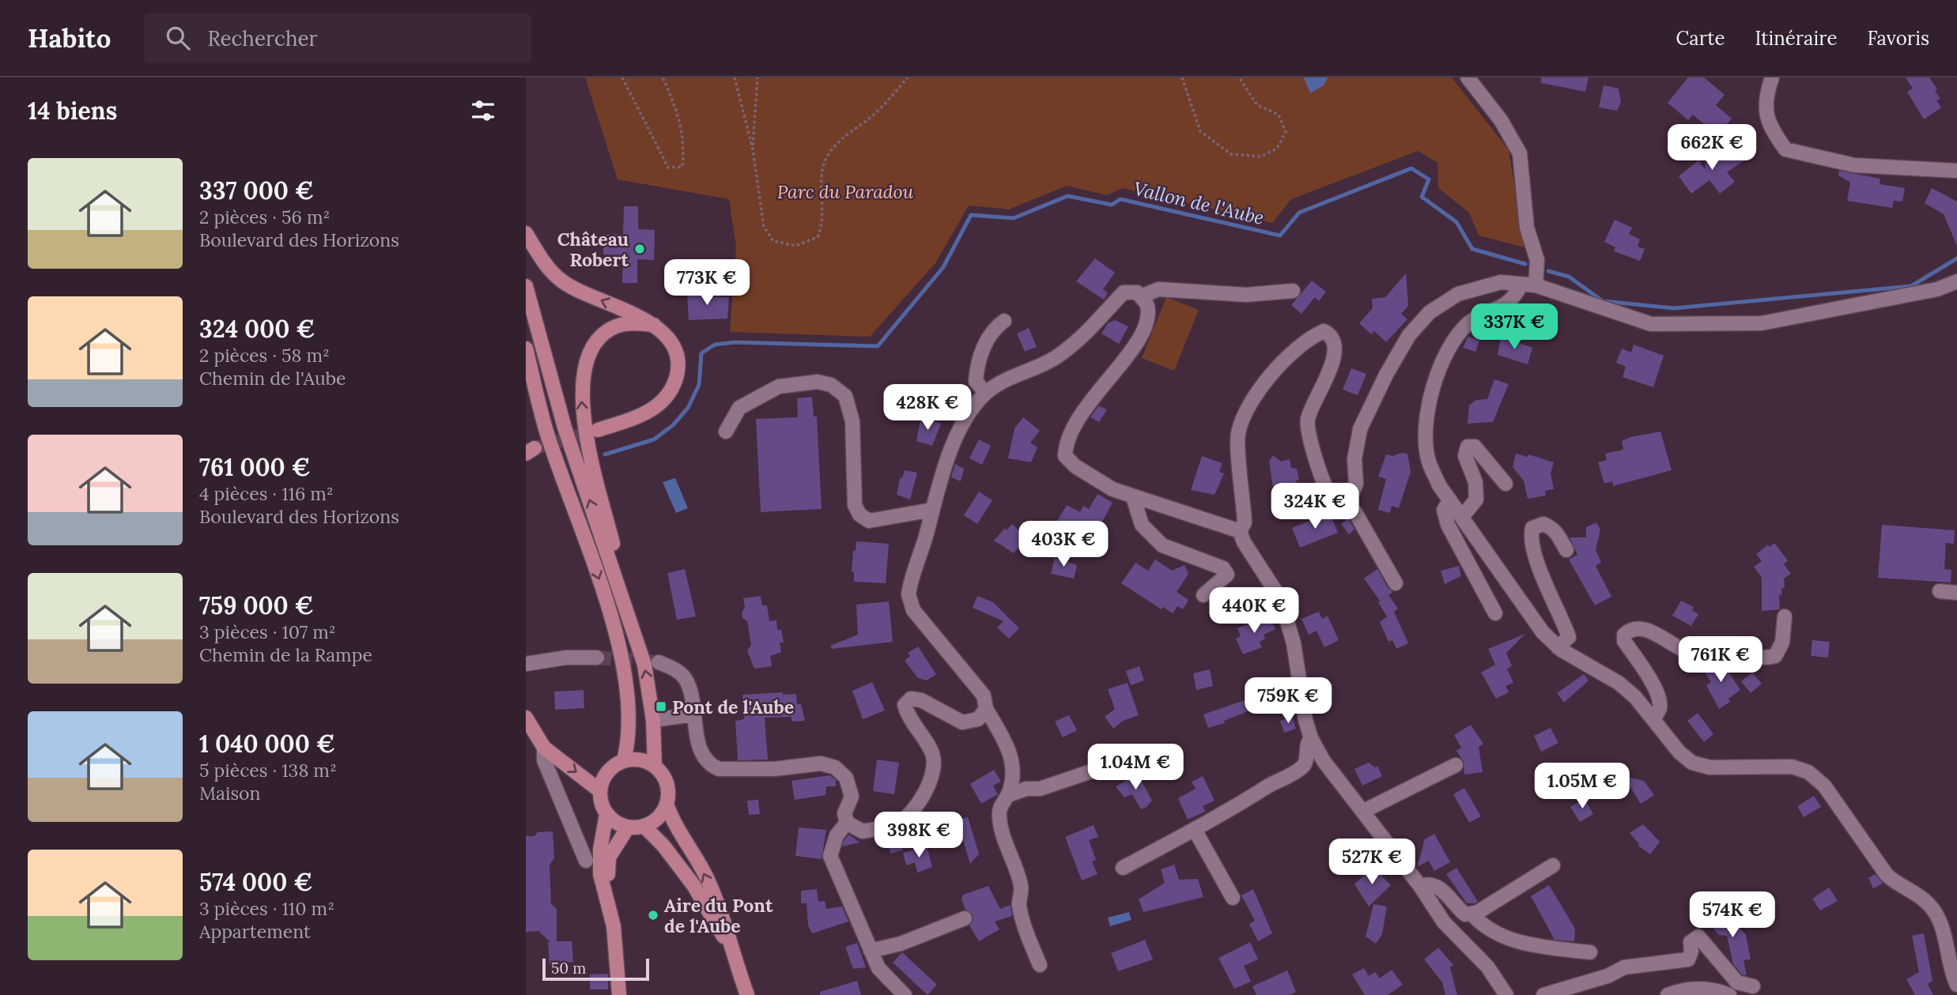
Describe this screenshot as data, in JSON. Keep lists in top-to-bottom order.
{
  "water": ["Vallon de l'Aube"],
  "parks": ["Parc du Paradou"],
  "places": {
    "other": ["Château Robert", "Aire du Pont de l'Aube"],
    "transit": ["Pont de l'Aube"]
  },
  "scale_bar": "50 m",
  "page": {
    "header": "Habito",
    "search": "Rechercher",
    "nav": ["Carte", "Itinéraire", "Favoris"],
    "heading": "14 biens",
    "price": [
      "662K €",
      "773K €",
      "337K €",
      "428K €",
      "324K €",
      "403K €",
      "440K €",
      "761K €",
      "759K €",
      "1.04M €",
      "1.05M €",
      "398K €",
      "527K €",
      "574K €"
    ],
    "list": [
      {
        "name": "337 000 €",
        "note": "2 pièces · 56 m² · Boulevard des Horizons"
      },
      {
        "name": "324 000 €",
        "note": "2 pièces · 58 m² · Chemin de l'Aube"
      },
      {
        "name": "761 000 €",
        "note": "4 pièces · 116 m² · Boulevard des Horizons"
      },
      {
        "name": "759 000 €",
        "note": "3 pièces · 107 m² · Chemin de la Rampe"
      },
      {
        "name": "1 040 000 €",
        "note": "5 pièces · 138 m² · Maison"
      },
      {
        "name": "574 000 €",
        "note": "3 pièces · 110 m² · Appartement"
      }
    ],
    "scale": "50 m"
  }
}
